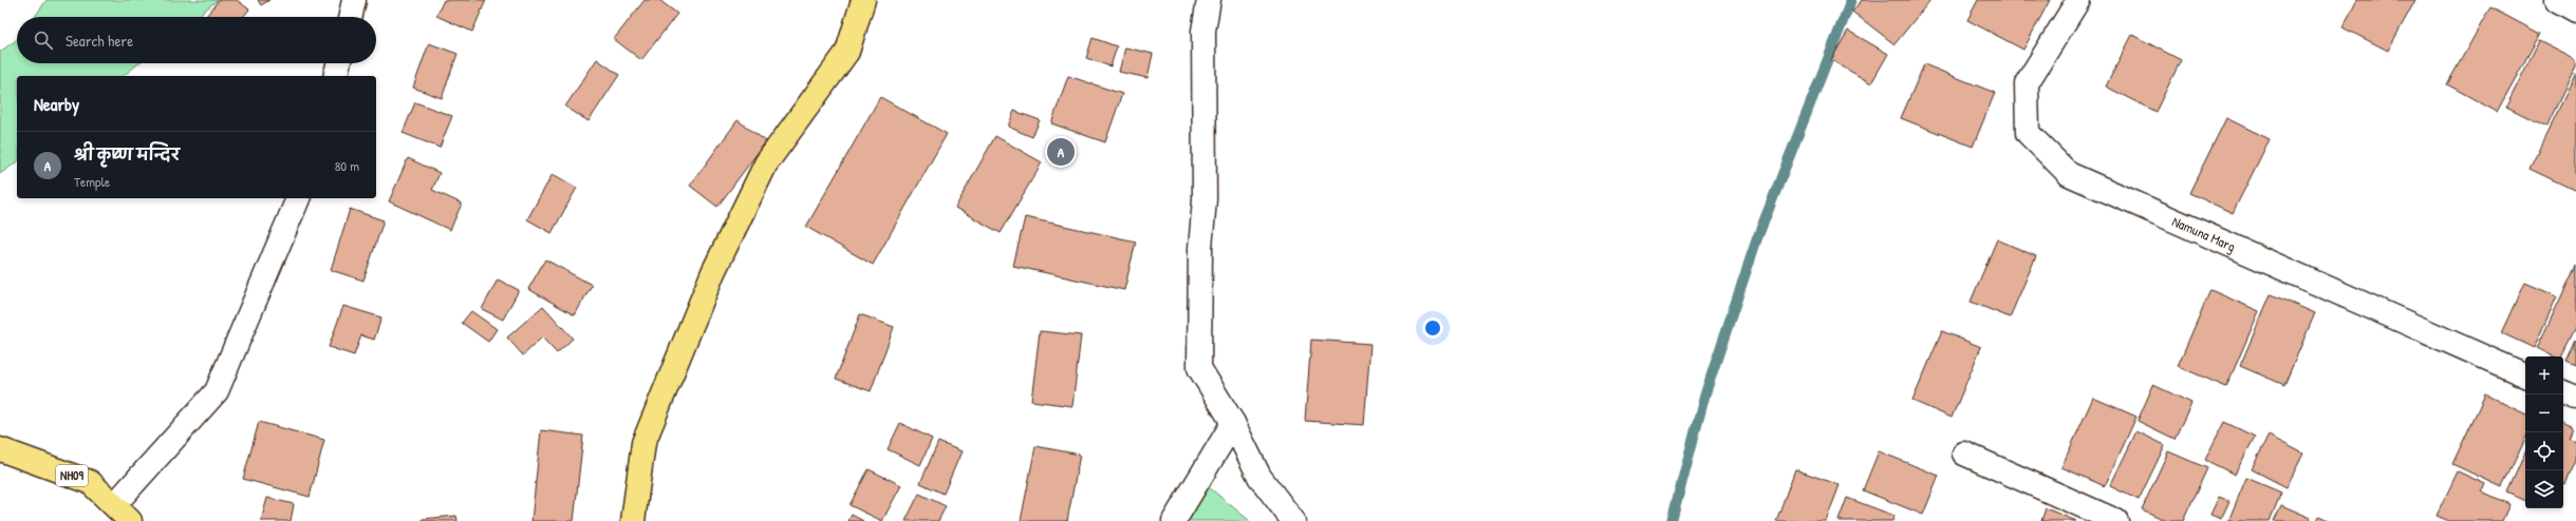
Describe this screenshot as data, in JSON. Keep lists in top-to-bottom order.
{
  "streets": {
    "main road": ["NH09"],
    "street": ["Namuna Marg"]
  },
  "page": {
    "search": "Search here",
    "heading": "Nearby",
    "list": [
      {
        "mark": "A",
        "name": "श्री कृष्ण मन्दिर",
        "note": "Temple",
        "value": "80 m"
      }
    ],
    "pins": "A",
    "map_buttons": ["+", "−"]
  }
}
